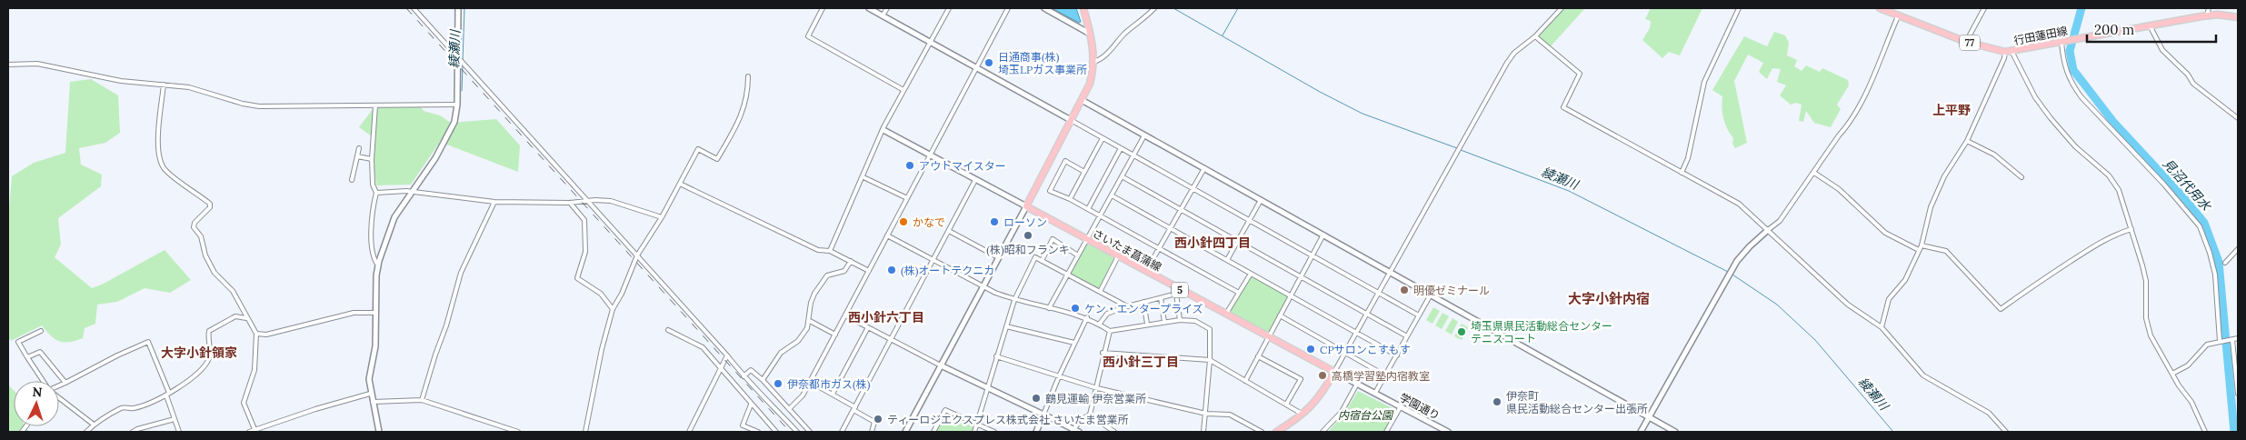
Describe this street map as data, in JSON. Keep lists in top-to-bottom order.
{
  "streets": {
    "main road": [
      "行田蓮田線",
      "77",
      "さいたま菖蒲線",
      "5"
    ],
    "street": ["学園通り"]
  },
  "crossings": [
    ["さいたま菖蒲線", "学園通り"]
  ],
  "districts": [
    "上平野",
    "西小針四丁目",
    "大字小針内宿",
    "西小針六丁目",
    "大字小針領家",
    "西小針三丁目"
  ],
  "water": ["綾瀬川", "見沼代用水"],
  "parks": ["内宿台公園"],
  "places": [
    "日通商事(株) 埼玉LPガス事業所",
    "アウトマイスター",
    "かなで",
    "ローソン",
    "(株)昭和フランキ",
    "(株)オートテクニカ",
    "明優ゼミナール",
    "ケン・エンタープライズ",
    "埼玉県県民活動総合センター テニスコート",
    "CPサロンこすもす",
    "高橋学習塾内宿教室",
    "伊奈都市ガス(株)",
    "鶴見運輸 伊奈営業所",
    "伊奈町 県民活動総合センター出張所",
    "ティーロジエクスプレス株式会社 さいたま営業所"
  ],
  "scale_bar": "200 m",
  "north": "top"
}
